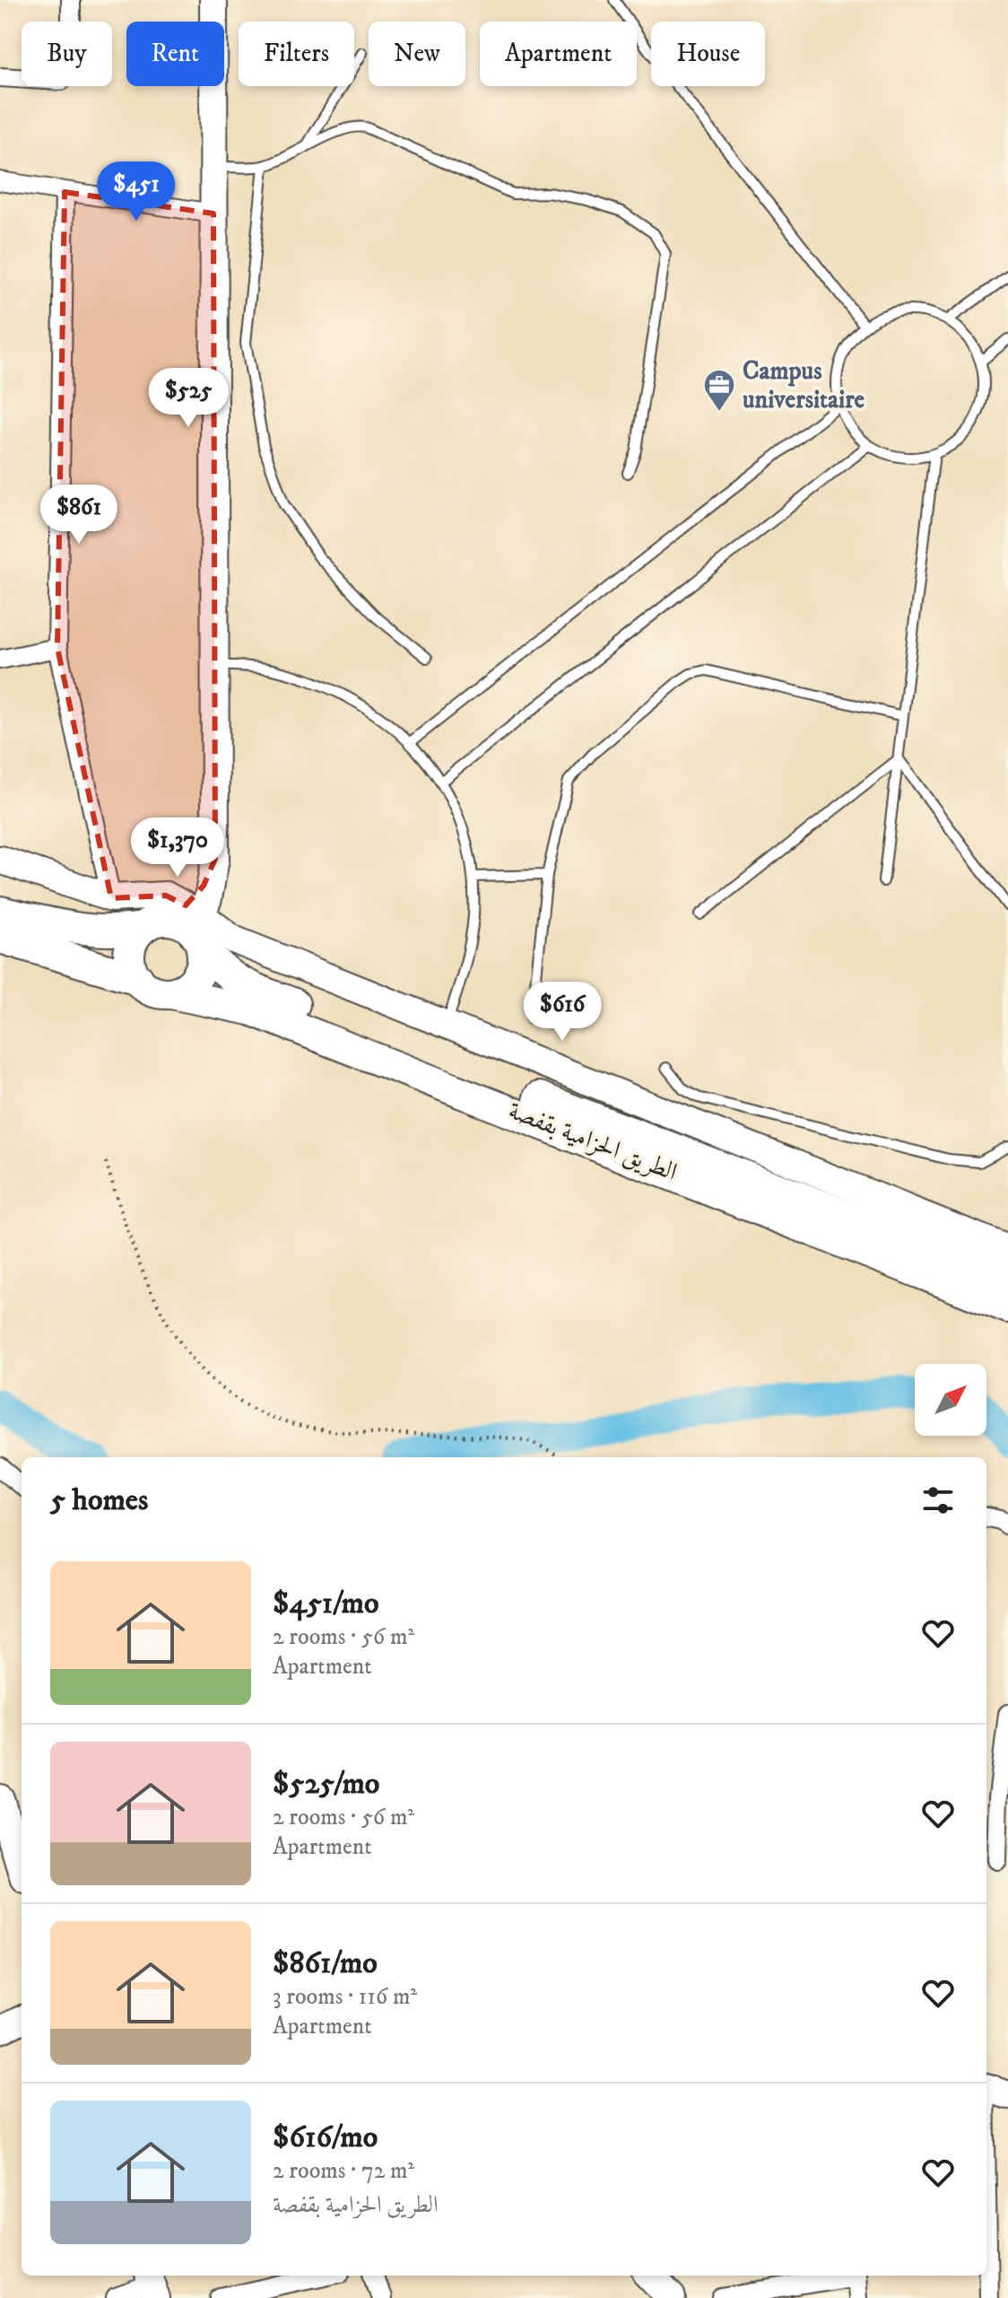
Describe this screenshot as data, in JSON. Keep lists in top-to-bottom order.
{
  "streets": {
    "main road": ["الطريق الحزامية بقفصة"]
  },
  "places": {
    "office": ["Campus universitaire"]
  },
  "north": "top right",
  "page": {
    "chip": [
      "Buy",
      "Rent",
      "Filters",
      "New",
      "Apartment",
      "House"
    ],
    "price": [
      "$451",
      "$525",
      "$861",
      "$1,370",
      "$616"
    ],
    "heading": "5 homes",
    "list": [
      {
        "name": "$451/mo",
        "note": "2 rooms · 56 m² · Apartment"
      },
      {
        "name": "$525/mo",
        "note": "2 rooms · 56 m² · Apartment"
      },
      {
        "name": "$861/mo",
        "note": "3 rooms · 116 m² · Apartment"
      },
      {
        "name": "$616/mo",
        "note": "2 rooms · 72 m² · الطريق الحزامية بقفصة"
      }
    ]
  }
}
